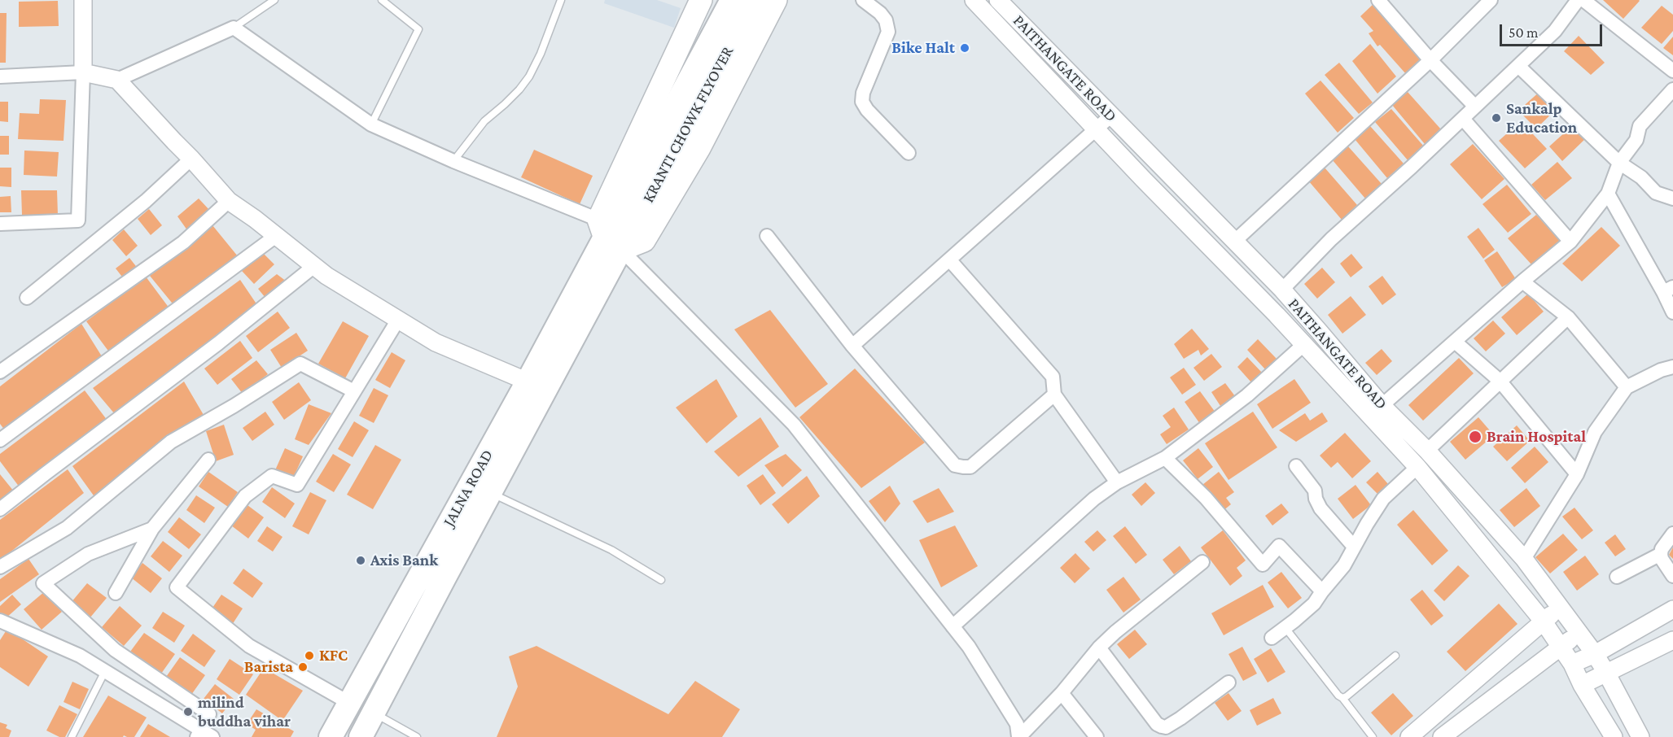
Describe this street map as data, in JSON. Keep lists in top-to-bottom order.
{
  "streets": {
    "highway": ["KRANTI CHOWK FLYOVER", "JALNA ROAD"],
    "street": ["PAITHANGATE ROAD"]
  },
  "crossings": [
    ["KRANTI CHOWK FLYOVER", "JALNA ROAD"]
  ],
  "places": [
    "Bike Halt",
    "Sankalp Education",
    "Brain Hospital",
    "Axis Bank",
    "KFC",
    "Barista",
    "milind buddha vihar"
  ],
  "scale_bar": "50 m"
}
